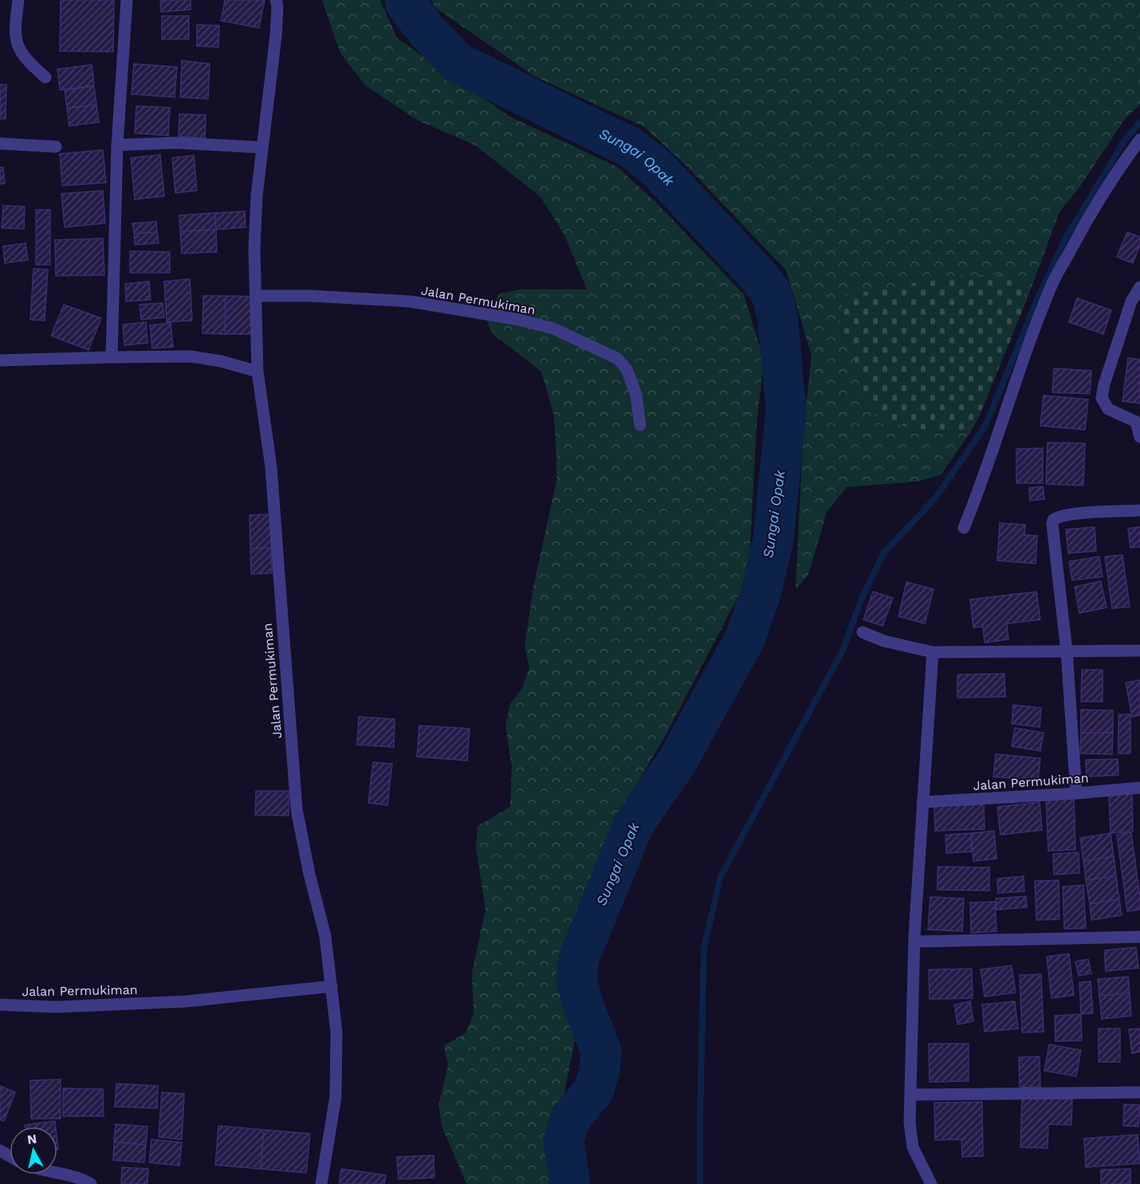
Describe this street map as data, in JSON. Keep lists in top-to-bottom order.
{
  "streets": {
    "street": ["Jalan Permukiman"]
  },
  "water": ["Sungai Opak"],
  "north": "top"
}
